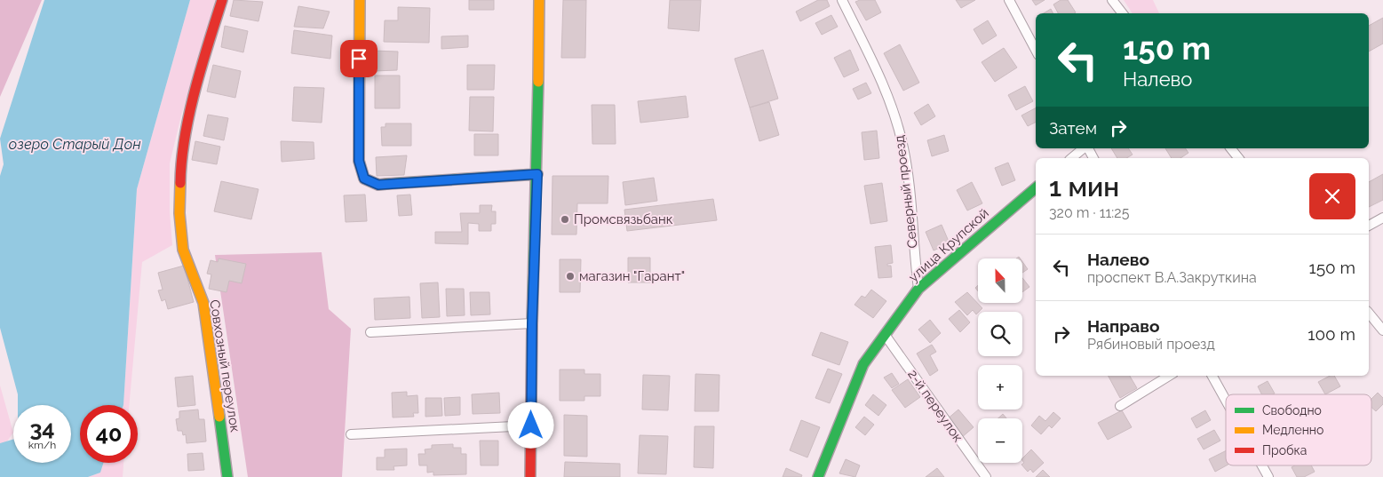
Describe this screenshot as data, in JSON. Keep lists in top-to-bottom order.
{
  "streets": {
    "street": [
      "Северный проезд",
      "улица Крупской",
      "Совхозный переулок",
      "2-й переулок"
    ]
  },
  "crossings": [
    ["Северный проезд", "улица Крупской"],
    ["улица Крупской", "2-й переулок"]
  ],
  "water": ["озеро Старый Дон"],
  "places": ["Промсвязьбанк", "магазин \"Гарант\""],
  "legend": ["Свободно", "Медленно", "Пробка"],
  "north": "top",
  "page": {
    "turn": ["150 m", "Налево"],
    "then": "Затем",
    "heading": ["1 мин", "320 m · 11:25"],
    "list": [
      {
        "name": "Налево",
        "note": "проспект В.А.Закруткина",
        "value": "150 m"
      },
      {
        "name": "Направо",
        "note": "Рябиновый проезд",
        "value": "100 m"
      }
    ],
    "map_buttons": ["+", "−"],
    "speed": "34 km/h",
    "limit": "40"
  }
}
